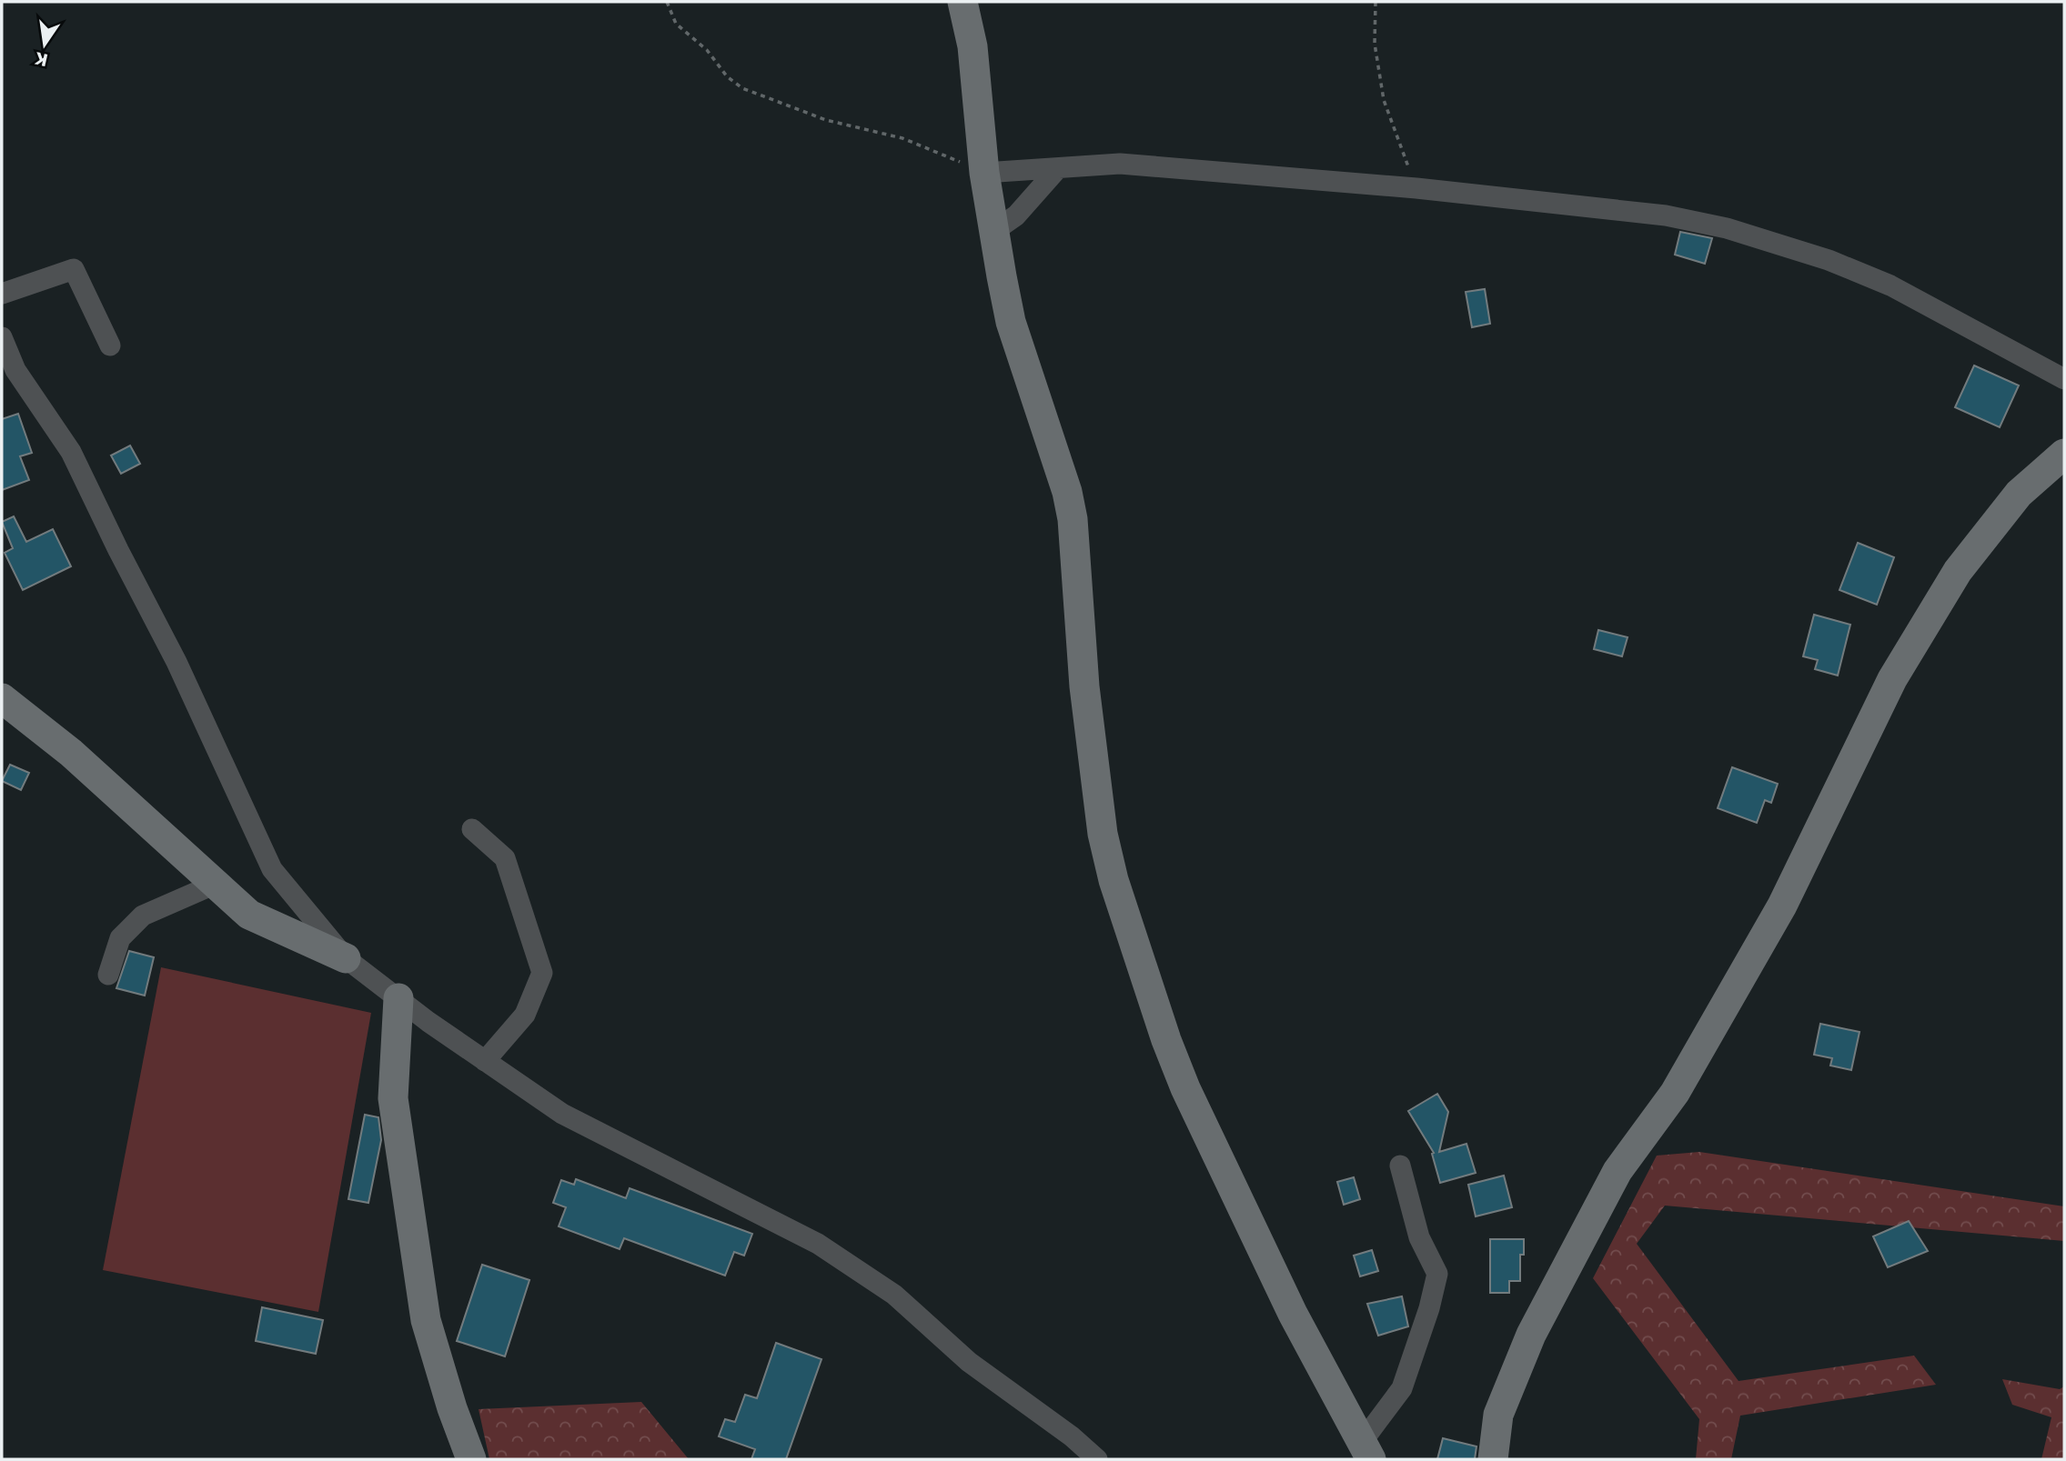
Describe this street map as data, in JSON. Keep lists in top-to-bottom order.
{
  "north": "bottom"
}
